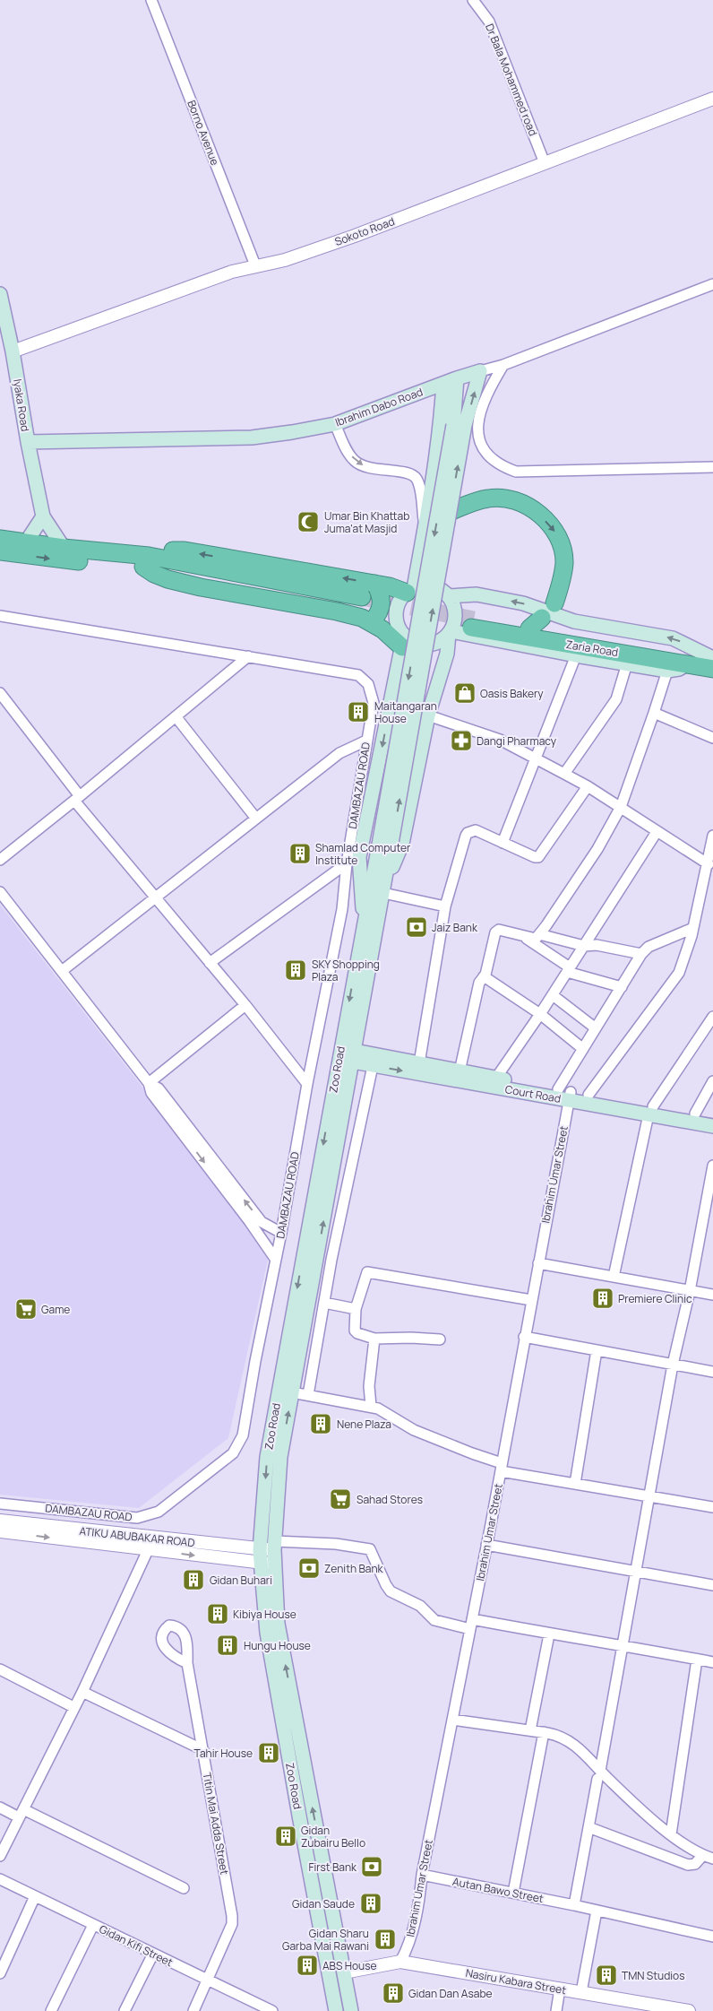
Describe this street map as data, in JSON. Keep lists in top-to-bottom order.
{
  "streets": {
    "highway": ["Zaria Road"],
    "main road": [
      "Iyaka Road",
      "Ibrahim Dabo Road",
      "Zoo Road",
      "Court Road"
    ],
    "street": [
      "Dr Bala Mohammed road",
      "Borno Avenue",
      "Sokoto Road",
      "DAMBAZAU ROAD",
      "Ibrahim Umar Street",
      "ATIKU ABUBAKAR ROAD",
      "Titin Mai Adda Street",
      "Autan Bawo Street",
      "Gidan Kifi Street",
      "Nasiru Kabara Street"
    ]
  },
  "crossings": [
    ["Dr Bala Mohammed road", "Sokoto Road"],
    ["Borno Avenue", "Sokoto Road"],
    ["Sokoto Road", "Iyaka Road"],
    ["Iyaka Road", "Ibrahim Dabo Road"],
    ["Zoo Road", "Court Road"],
    ["Zoo Road", "ATIKU ABUBAKAR ROAD"],
    ["Zoo Road", "Nasiru Kabara Street"],
    ["Court Road", "Ibrahim Umar Street"],
    ["Ibrahim Umar Street", "Autan Bawo Street"],
    ["Ibrahim Umar Street", "Nasiru Kabara Street"],
    ["Titin Mai Adda Street", "Gidan Kifi Street"]
  ],
  "places": {
    "mosque": ["Umar Bin Khattab Juma'at Masjid"],
    "shop": ["Oasis Bakery"],
    "building": [
      "Maitangaran House",
      "Shamlad Computer Institute",
      "SKY Shopping Plaza",
      "Premiere Clinic",
      "Nene Plaza",
      "Gidan Buhari",
      "Kibiya House",
      "Hungu House",
      "Tahir House",
      "Gidan Zubairu Bello",
      "Gidan Saude",
      "Gidan Sharu Garba Mai Rawani",
      "ABS House",
      "TMN Studios",
      "Gidan Dan Asabe"
    ],
    "pharmacy": ["Dangi Pharmacy"],
    "bank": ["Jaiz Bank", "Zenith Bank", "First Bank"],
    "supermarket": ["Game", "Sahad Stores"]
  }
}
